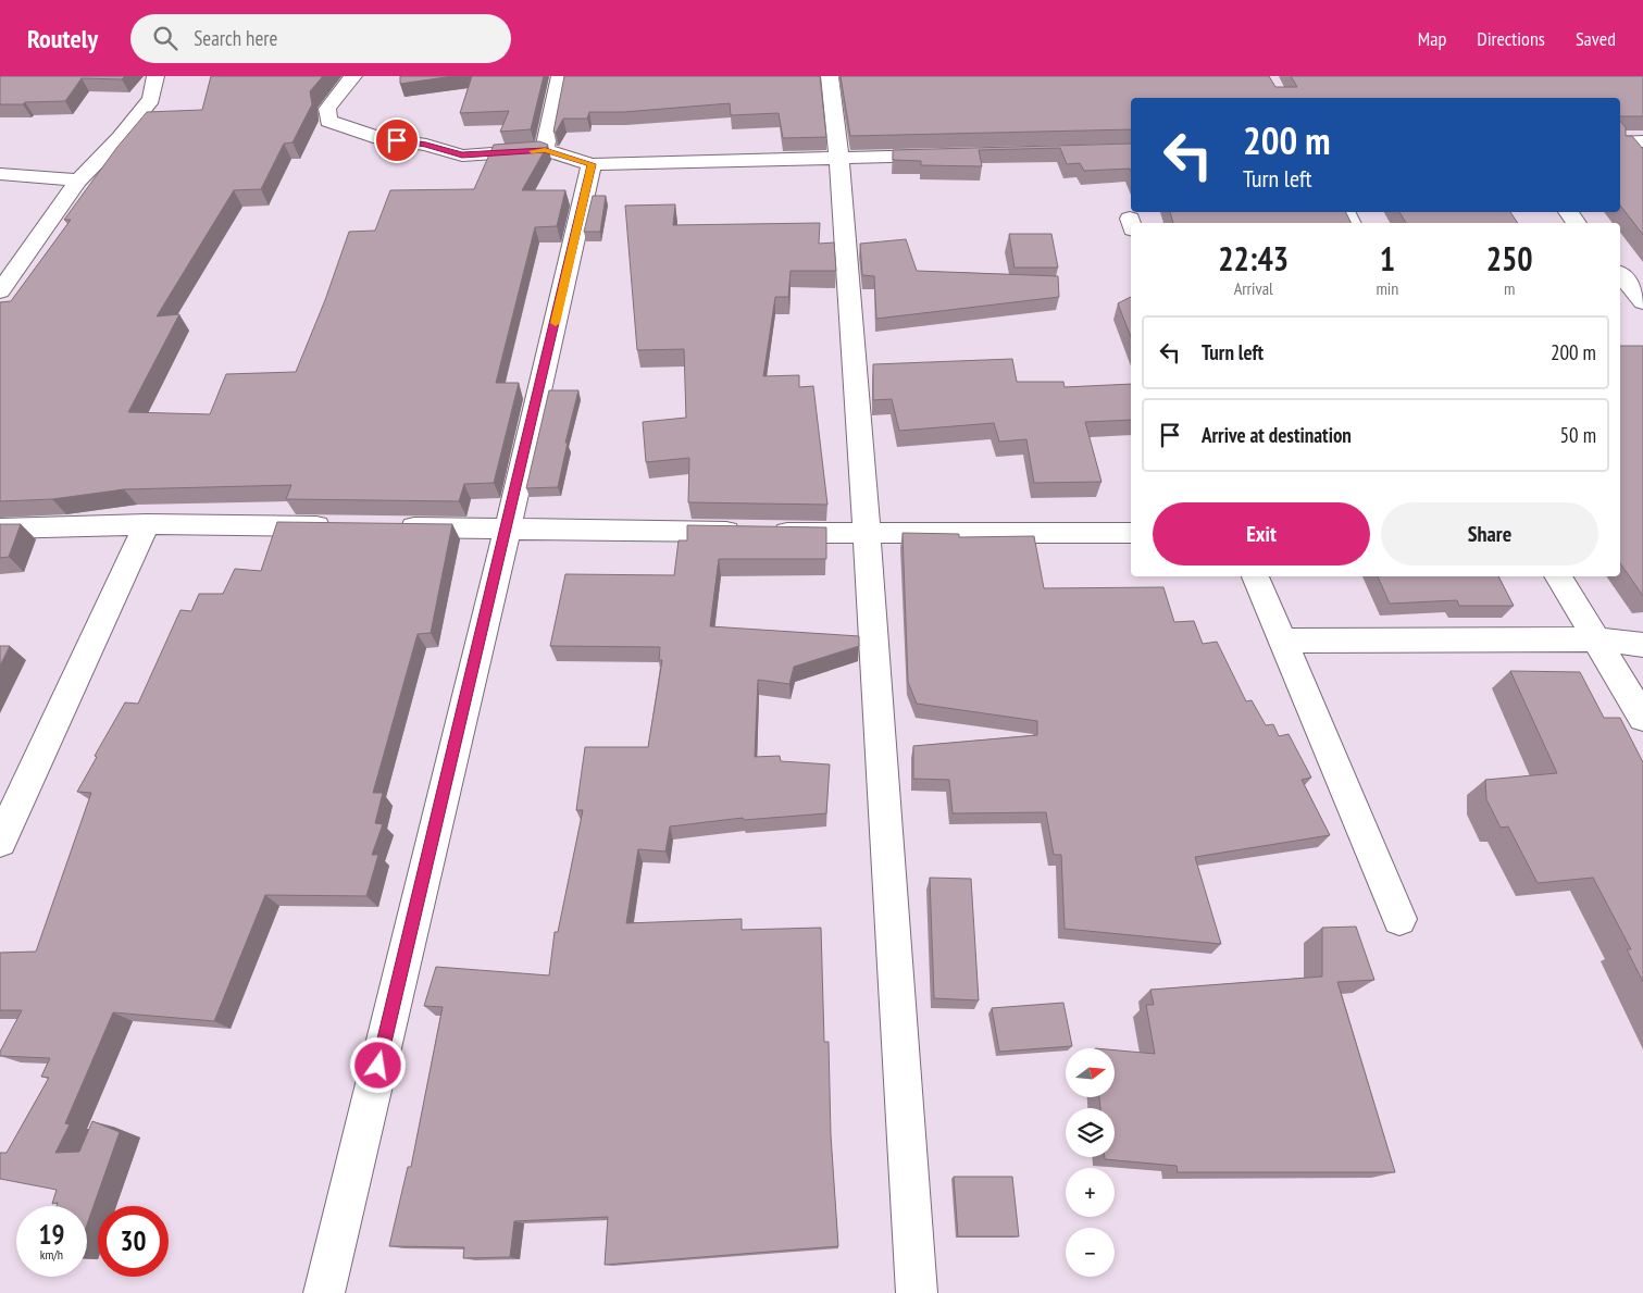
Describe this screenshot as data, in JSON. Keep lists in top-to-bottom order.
{
  "north": "right",
  "page": {
    "header": "Routely",
    "search": "Search here",
    "nav": ["Map", "Directions", "Saved"],
    "turn": ["200 m", "Turn left"],
    "eta": [
      "22:43",
      "Arrival",
      "1",
      "min",
      "250",
      "m"
    ],
    "list": [
      {
        "name": "Turn left",
        "value": "200 m"
      },
      {
        "name": "Arrive at destination",
        "value": "50 m"
      }
    ],
    "buttons": ["Exit", "Share"],
    "map_buttons": ["+", "−"],
    "speed": "19 km/h",
    "limit": "30"
  }
}
